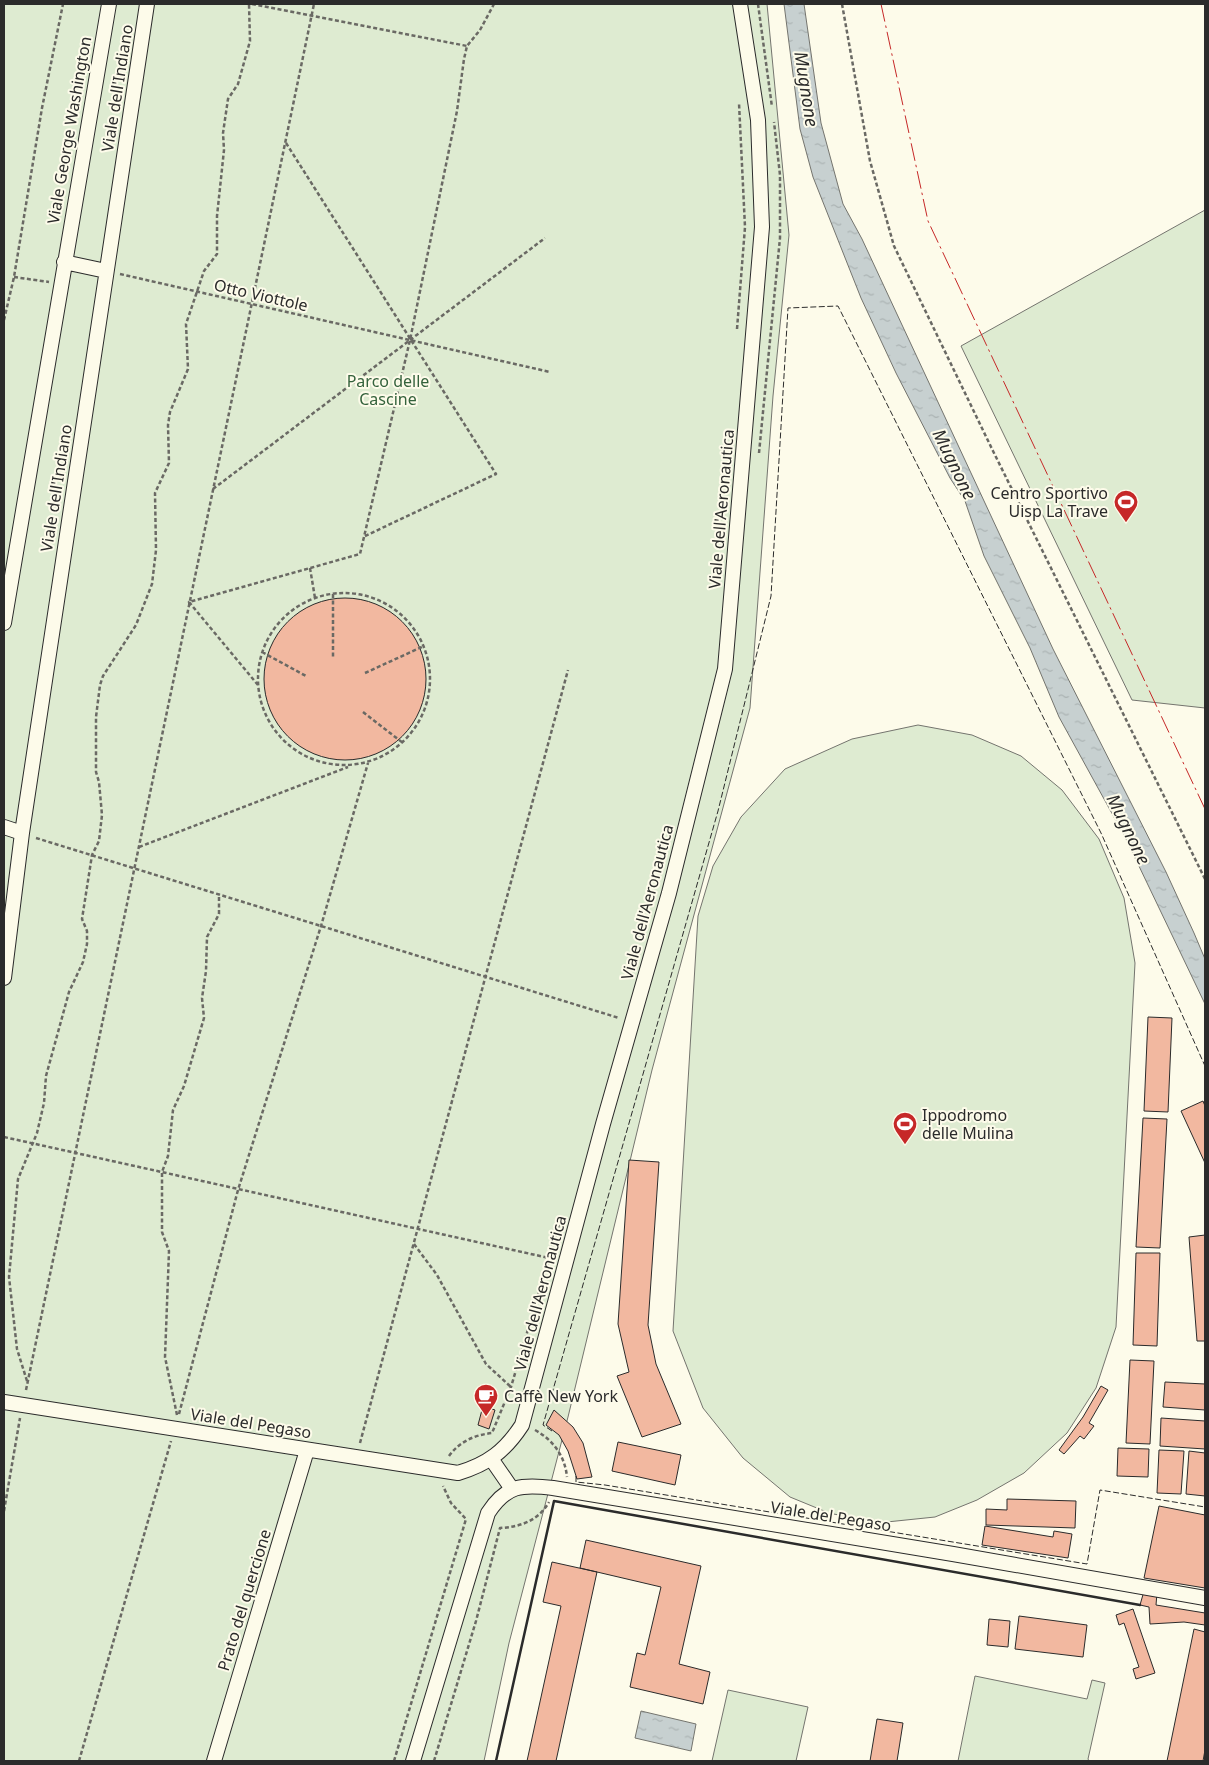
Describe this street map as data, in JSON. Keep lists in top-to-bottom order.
{
  "streets": {
    "street": [
      "Viale dell'Indiano",
      "Viale George Washington",
      "Viale dell'Aeronautica",
      "Viale del Pegaso",
      "Prato del quercione"
    ],
    "path": ["Otto Viottole"]
  },
  "crossings": [
    ["Viale dell'Indiano", "Otto Viottole"],
    ["Viale dell'Aeronautica", "Viale del Pegaso"],
    ["Viale del Pegaso", "Prato del quercione"]
  ],
  "water": ["Mugnone"],
  "parks": ["Parco delle Cascine"],
  "places": {
    "sports": ["Centro Sportivo Uisp La Trave", "Ippodromo delle Mulina"],
    "cafe": ["Caffè New York"]
  }
}
